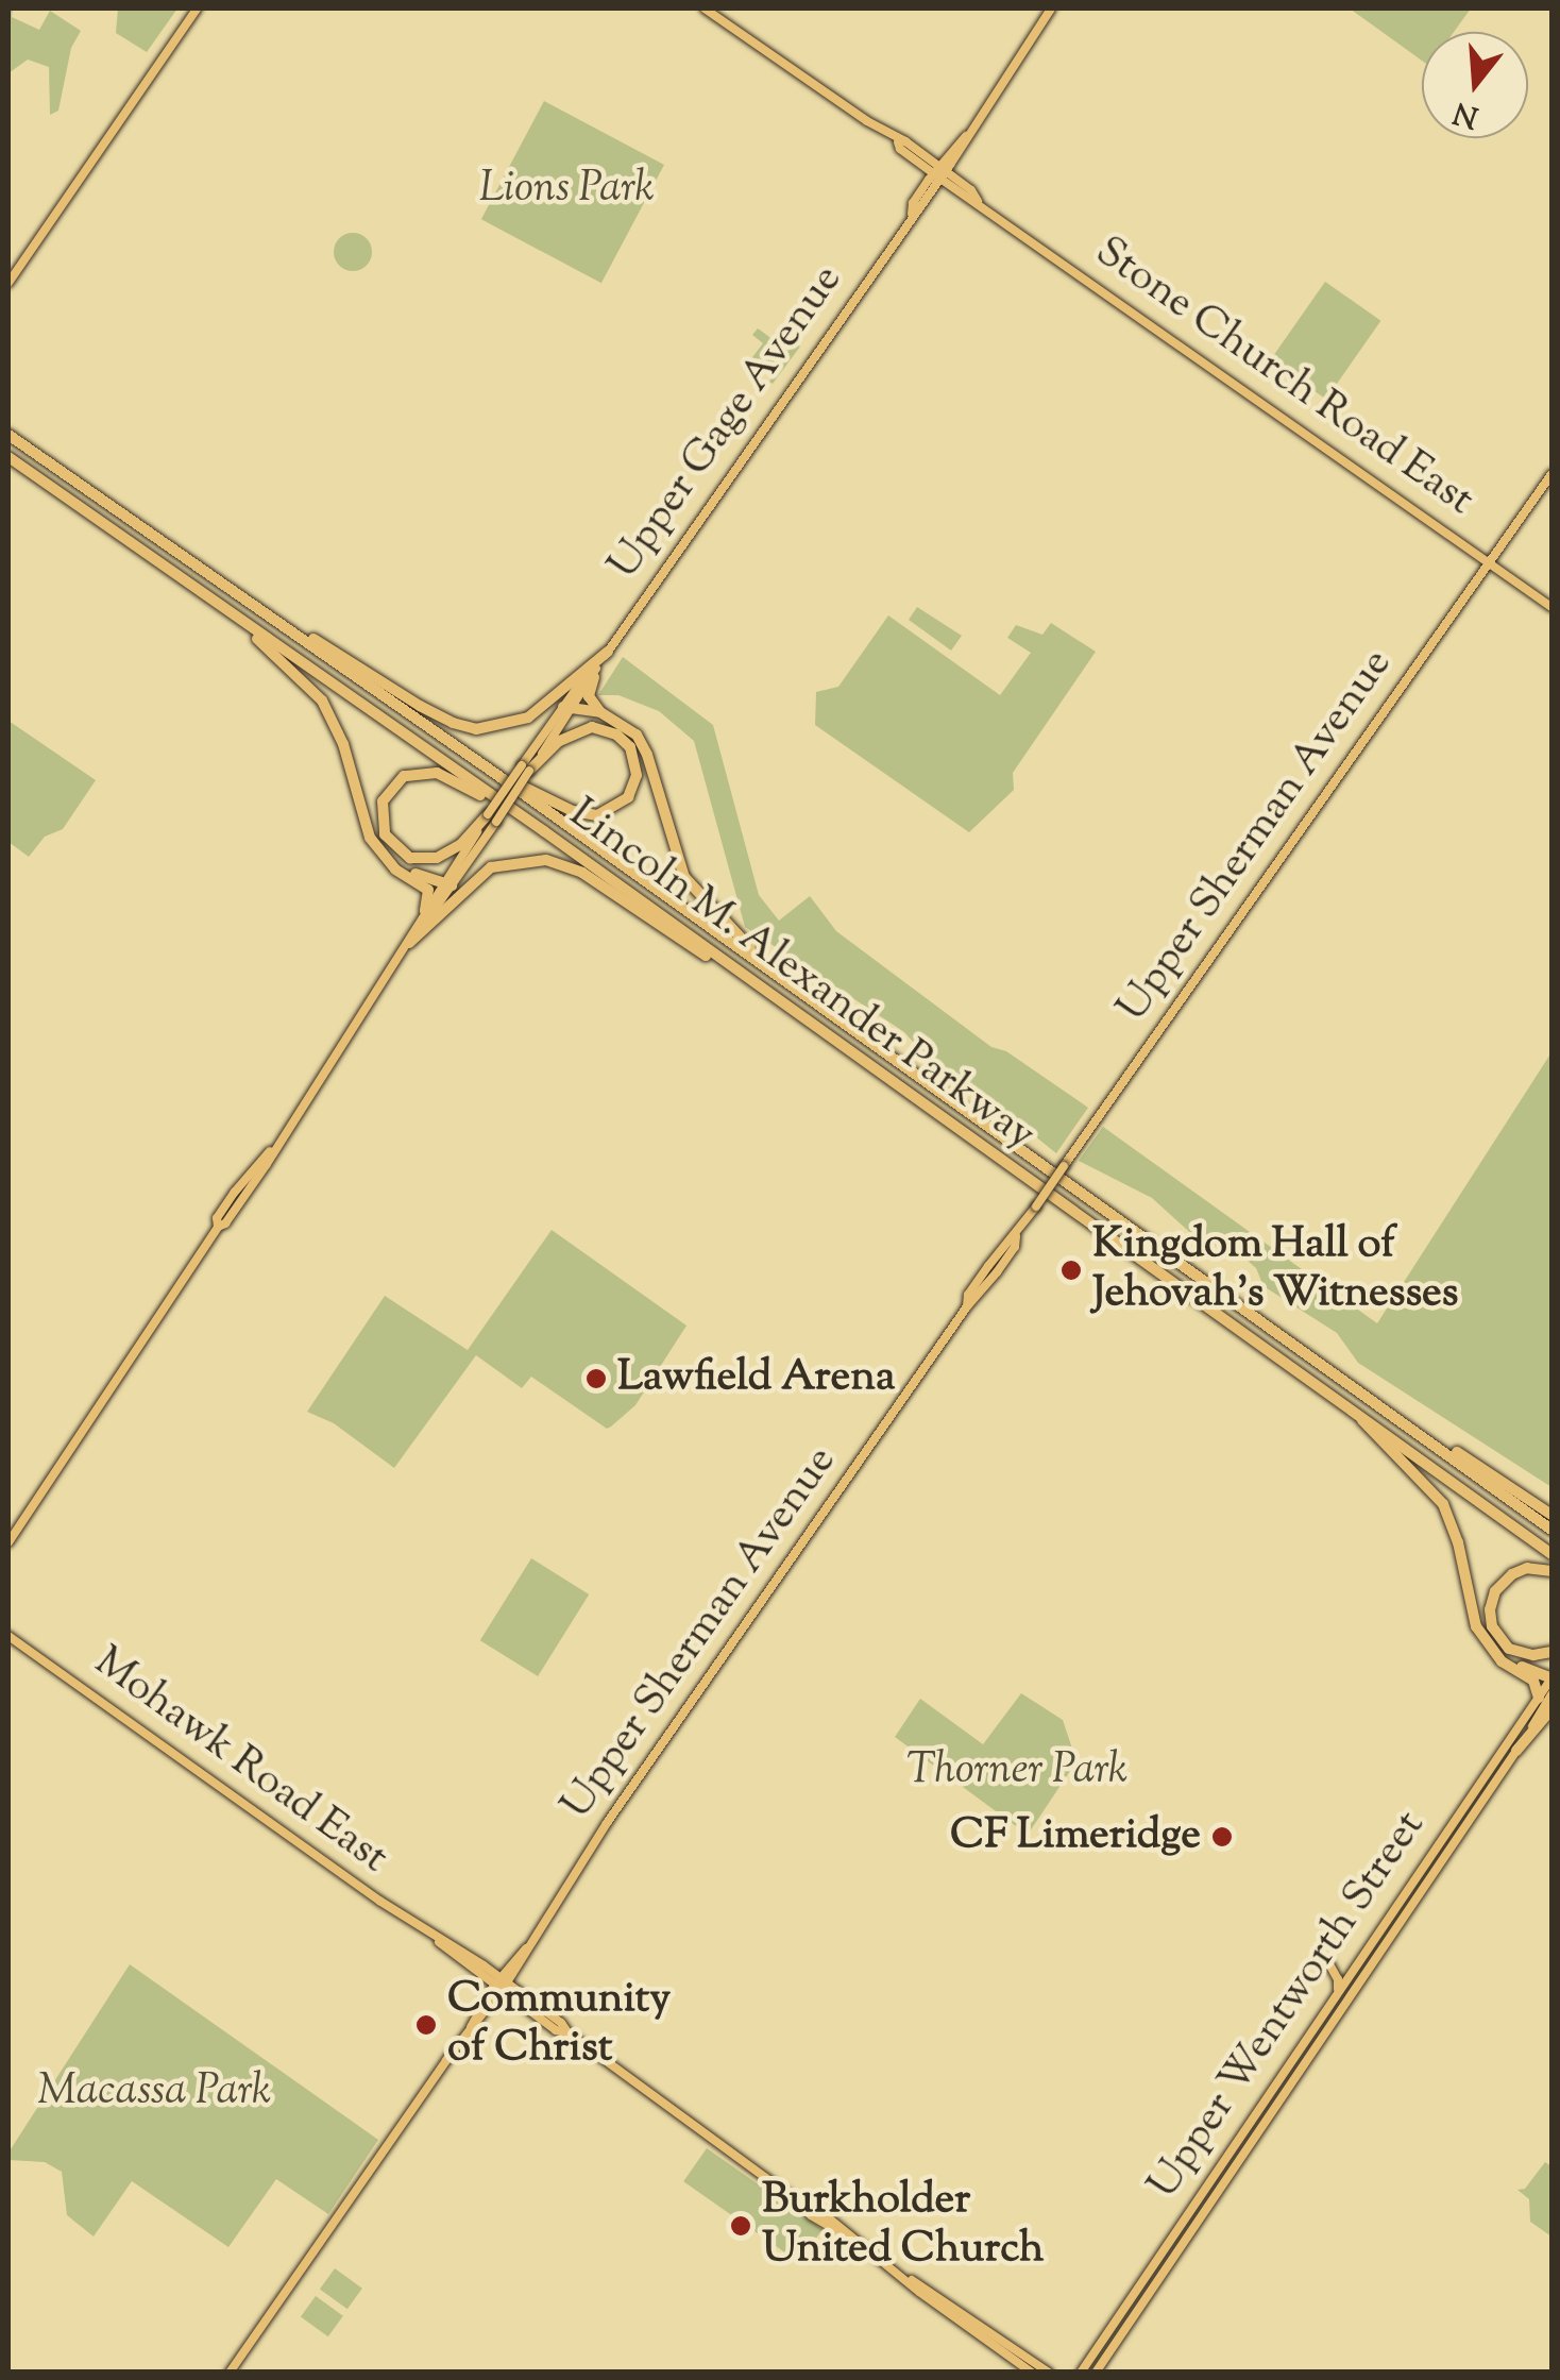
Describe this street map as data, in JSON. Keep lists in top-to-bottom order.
{
  "streets": {
    "highway": ["Lincoln M. Alexander Parkway"],
    "main road": [
      "Stone Church Road East",
      "Upper Gage Avenue",
      "Upper Sherman Avenue",
      "Mohawk Road East",
      "Upper Wentworth Street"
    ]
  },
  "crossings": [
    ["Stone Church Road East", "Upper Gage Avenue"],
    ["Stone Church Road East", "Upper Sherman Avenue"],
    ["Upper Sherman Avenue", "Mohawk Road East"]
  ],
  "parks": ["Lions Park", "Thorner Park", "Macassa Park"],
  "places": [
    "Kingdom Hall of Jehovah's Witnesses",
    "Lawfield Arena",
    "CF Limeridge",
    "Community of Christ",
    "Burkholder United Church"
  ],
  "north": "bottom"
}
